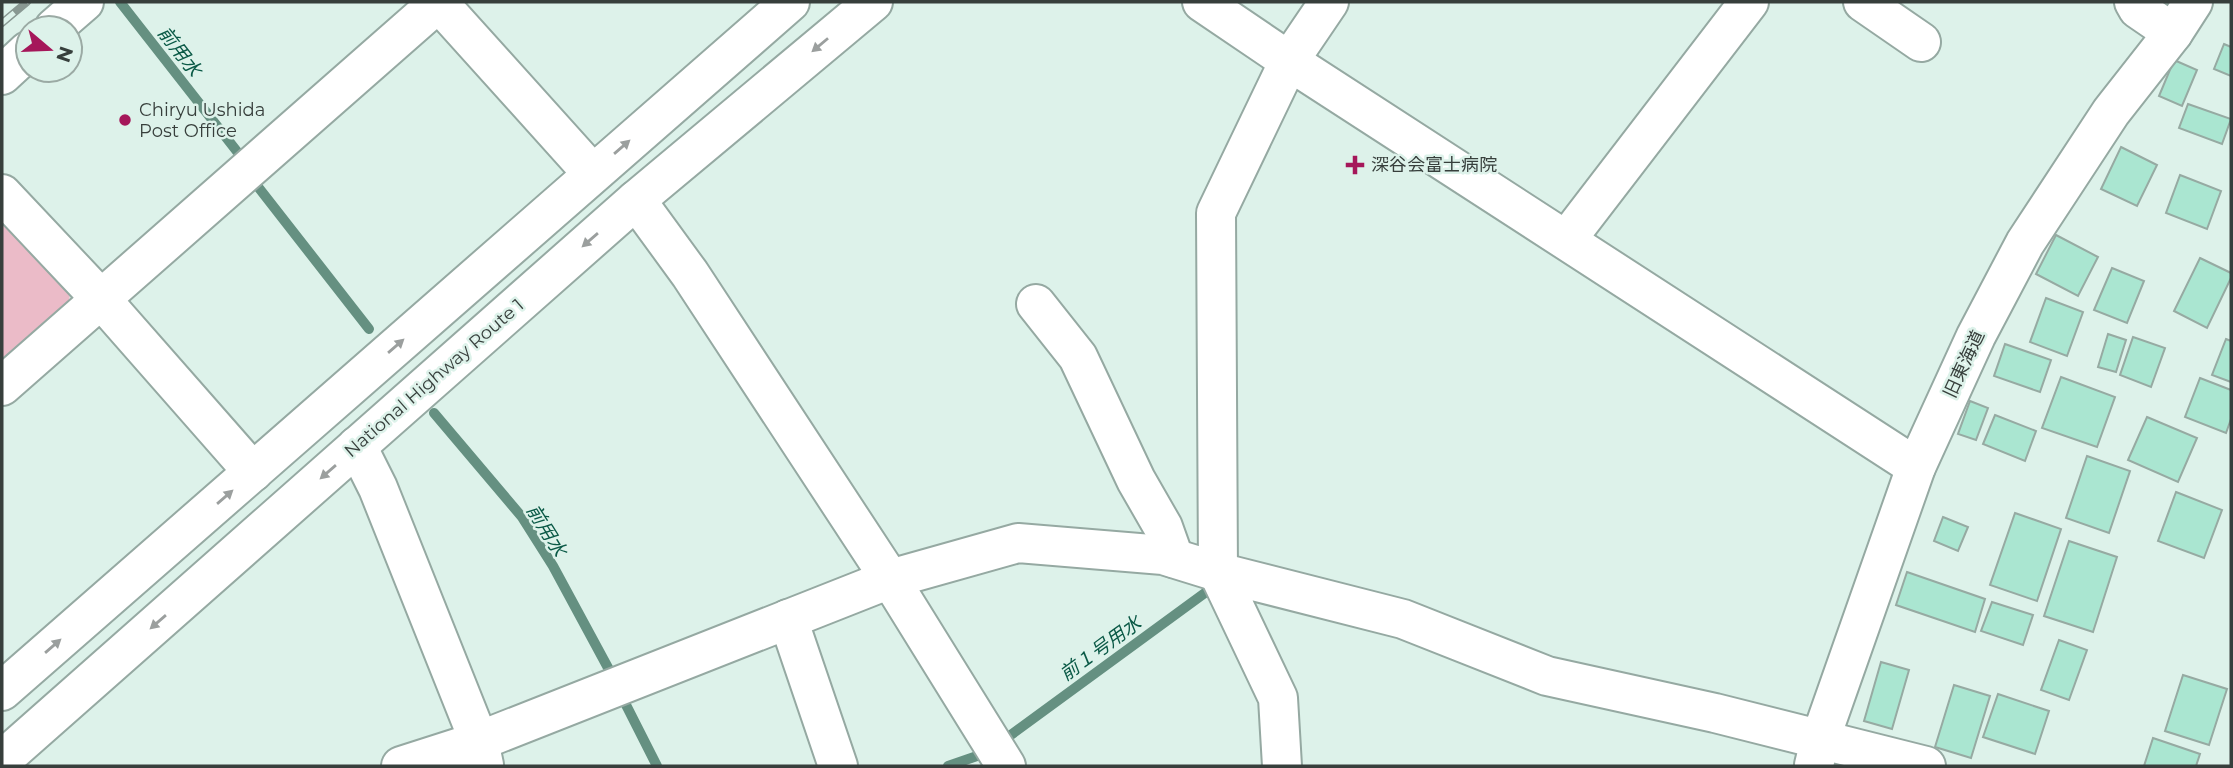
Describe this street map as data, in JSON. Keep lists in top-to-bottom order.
{
  "streets": {
    "main road": ["旧東海道", "National Highway Route 1"]
  },
  "water": ["前用水", "前１号用水"],
  "places": {
    "other": ["Chiryu Ushida Post Office"],
    "health": ["深谷会富士病院"]
  },
  "north": "right"
}
